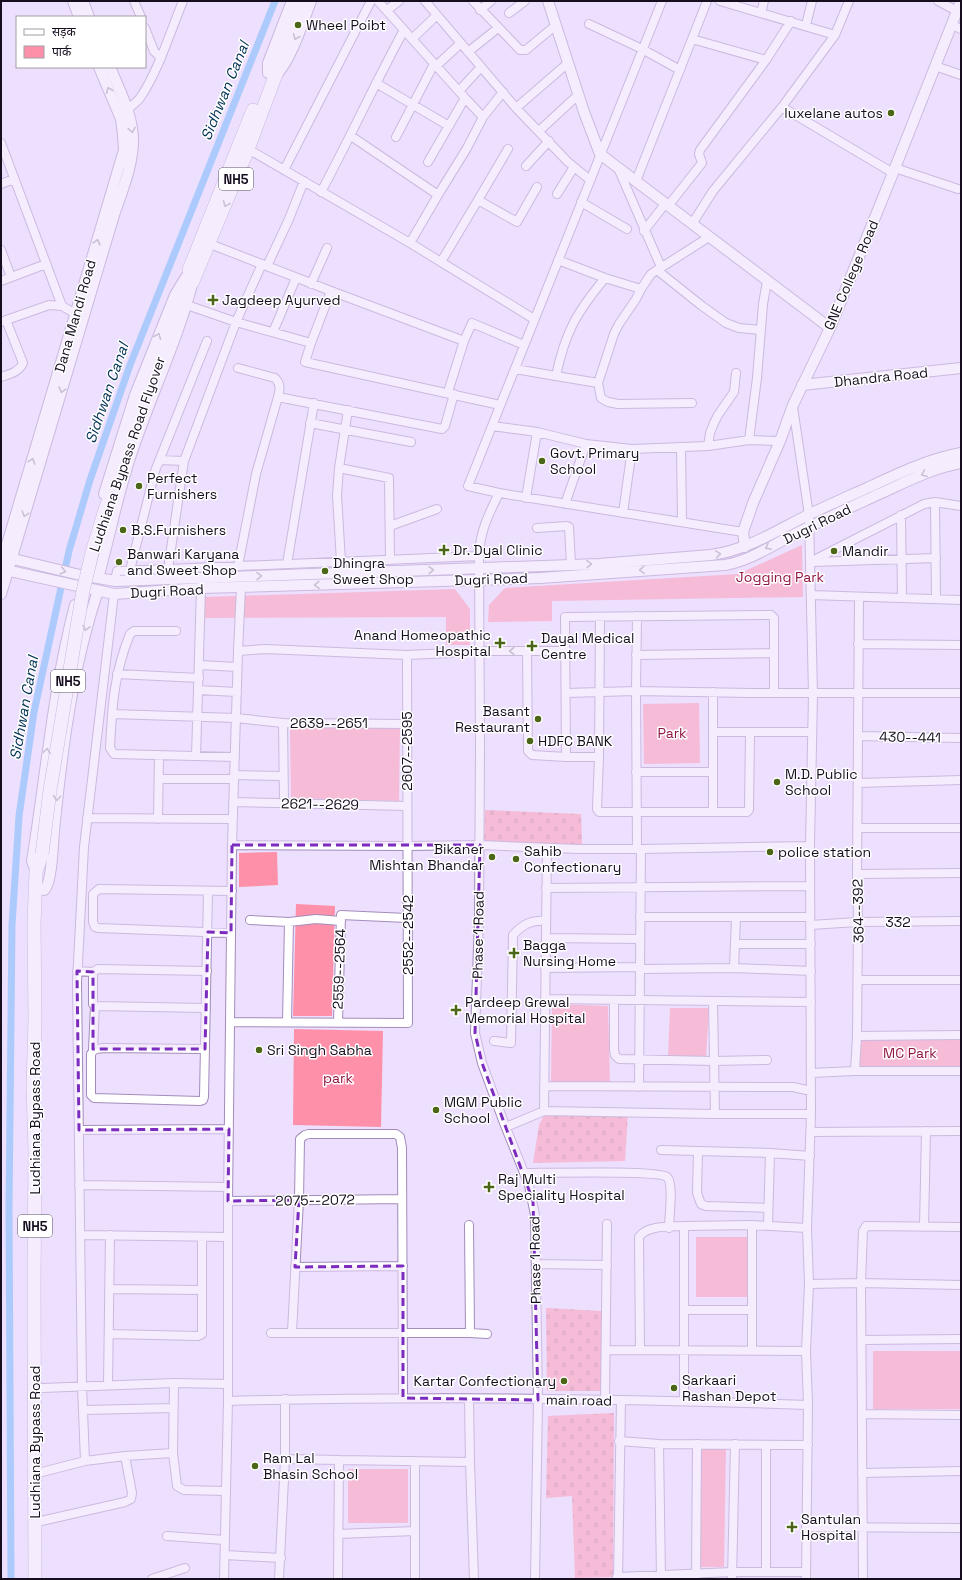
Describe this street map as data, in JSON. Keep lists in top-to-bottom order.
{
  "streets": {
    "highway": ["NH5", "Ludhiana Bypass Road Flyover", "Ludhiana Bypass Road"],
    "street": [
      "GNE College Road",
      "Dana Mandi Road",
      "Dhandra Road",
      "Dugri Road",
      "2639--2651",
      "430--441",
      "2607--2595",
      "2621--2629",
      "364--392",
      "332",
      "2552--2542",
      "Phase 1 Road",
      "2559--2564",
      "2075--2072",
      "main road"
    ]
  },
  "crossings": [
    ["NH5", "Ludhiana Bypass Road Flyover"],
    ["GNE College Road", "Dhandra Road"],
    ["GNE College Road", "Dugri Road"],
    ["Dana Mandi Road", "Dugri Road"],
    ["Ludhiana Bypass Road Flyover", "Ludhiana Bypass Road"],
    ["Dugri Road", "Phase 1 Road"],
    ["2639--2651", "2607--2595"],
    ["2639--2651", "2621--2629"],
    ["430--441", "364--392"],
    ["2607--2595", "2621--2629"],
    ["2607--2595", "2552--2542"],
    ["364--392", "332"],
    ["2552--2542", "2559--2564"],
    ["Phase 1 Road", "main road"]
  ],
  "water": ["Sidhwan Canal"],
  "parks": [
    "Jogging Park",
    "Park",
    "MC Park",
    "park"
  ],
  "places": {
    "other": [
      "Wheel Poibt",
      "luxelane autos",
      "Govt. Primary School",
      "Perfect Furnishers",
      "B.S.Furnishers",
      "Mandir",
      "Banwari Karyana and Sweet Shop",
      "Dhingra Sweet Shop",
      "Basant Restaurant",
      "HDFC BANK",
      "M.D. Public School",
      "police station",
      "Bikaner Mishtan Bhandar",
      "Sahib Confectionary",
      "Sri Singh Sabha",
      "MGM Public School",
      "Kartar Confectionary",
      "Sarkaari Rashan Depot",
      "Ram Lal Bhasin School"
    ],
    "health": [
      "Jagdeep Ayurved",
      "Dr. Dyal Clinic",
      "Anand Homeopathic Hospital",
      "Dayal Medical Centre",
      "Bagga Nursing Home",
      "Pardeep Grewal Memorial Hospital",
      "Raj Multi Speciality Hospital",
      "Santulan Hospital"
    ]
  },
  "legend": ["सड़क", "पार्क"]
}
